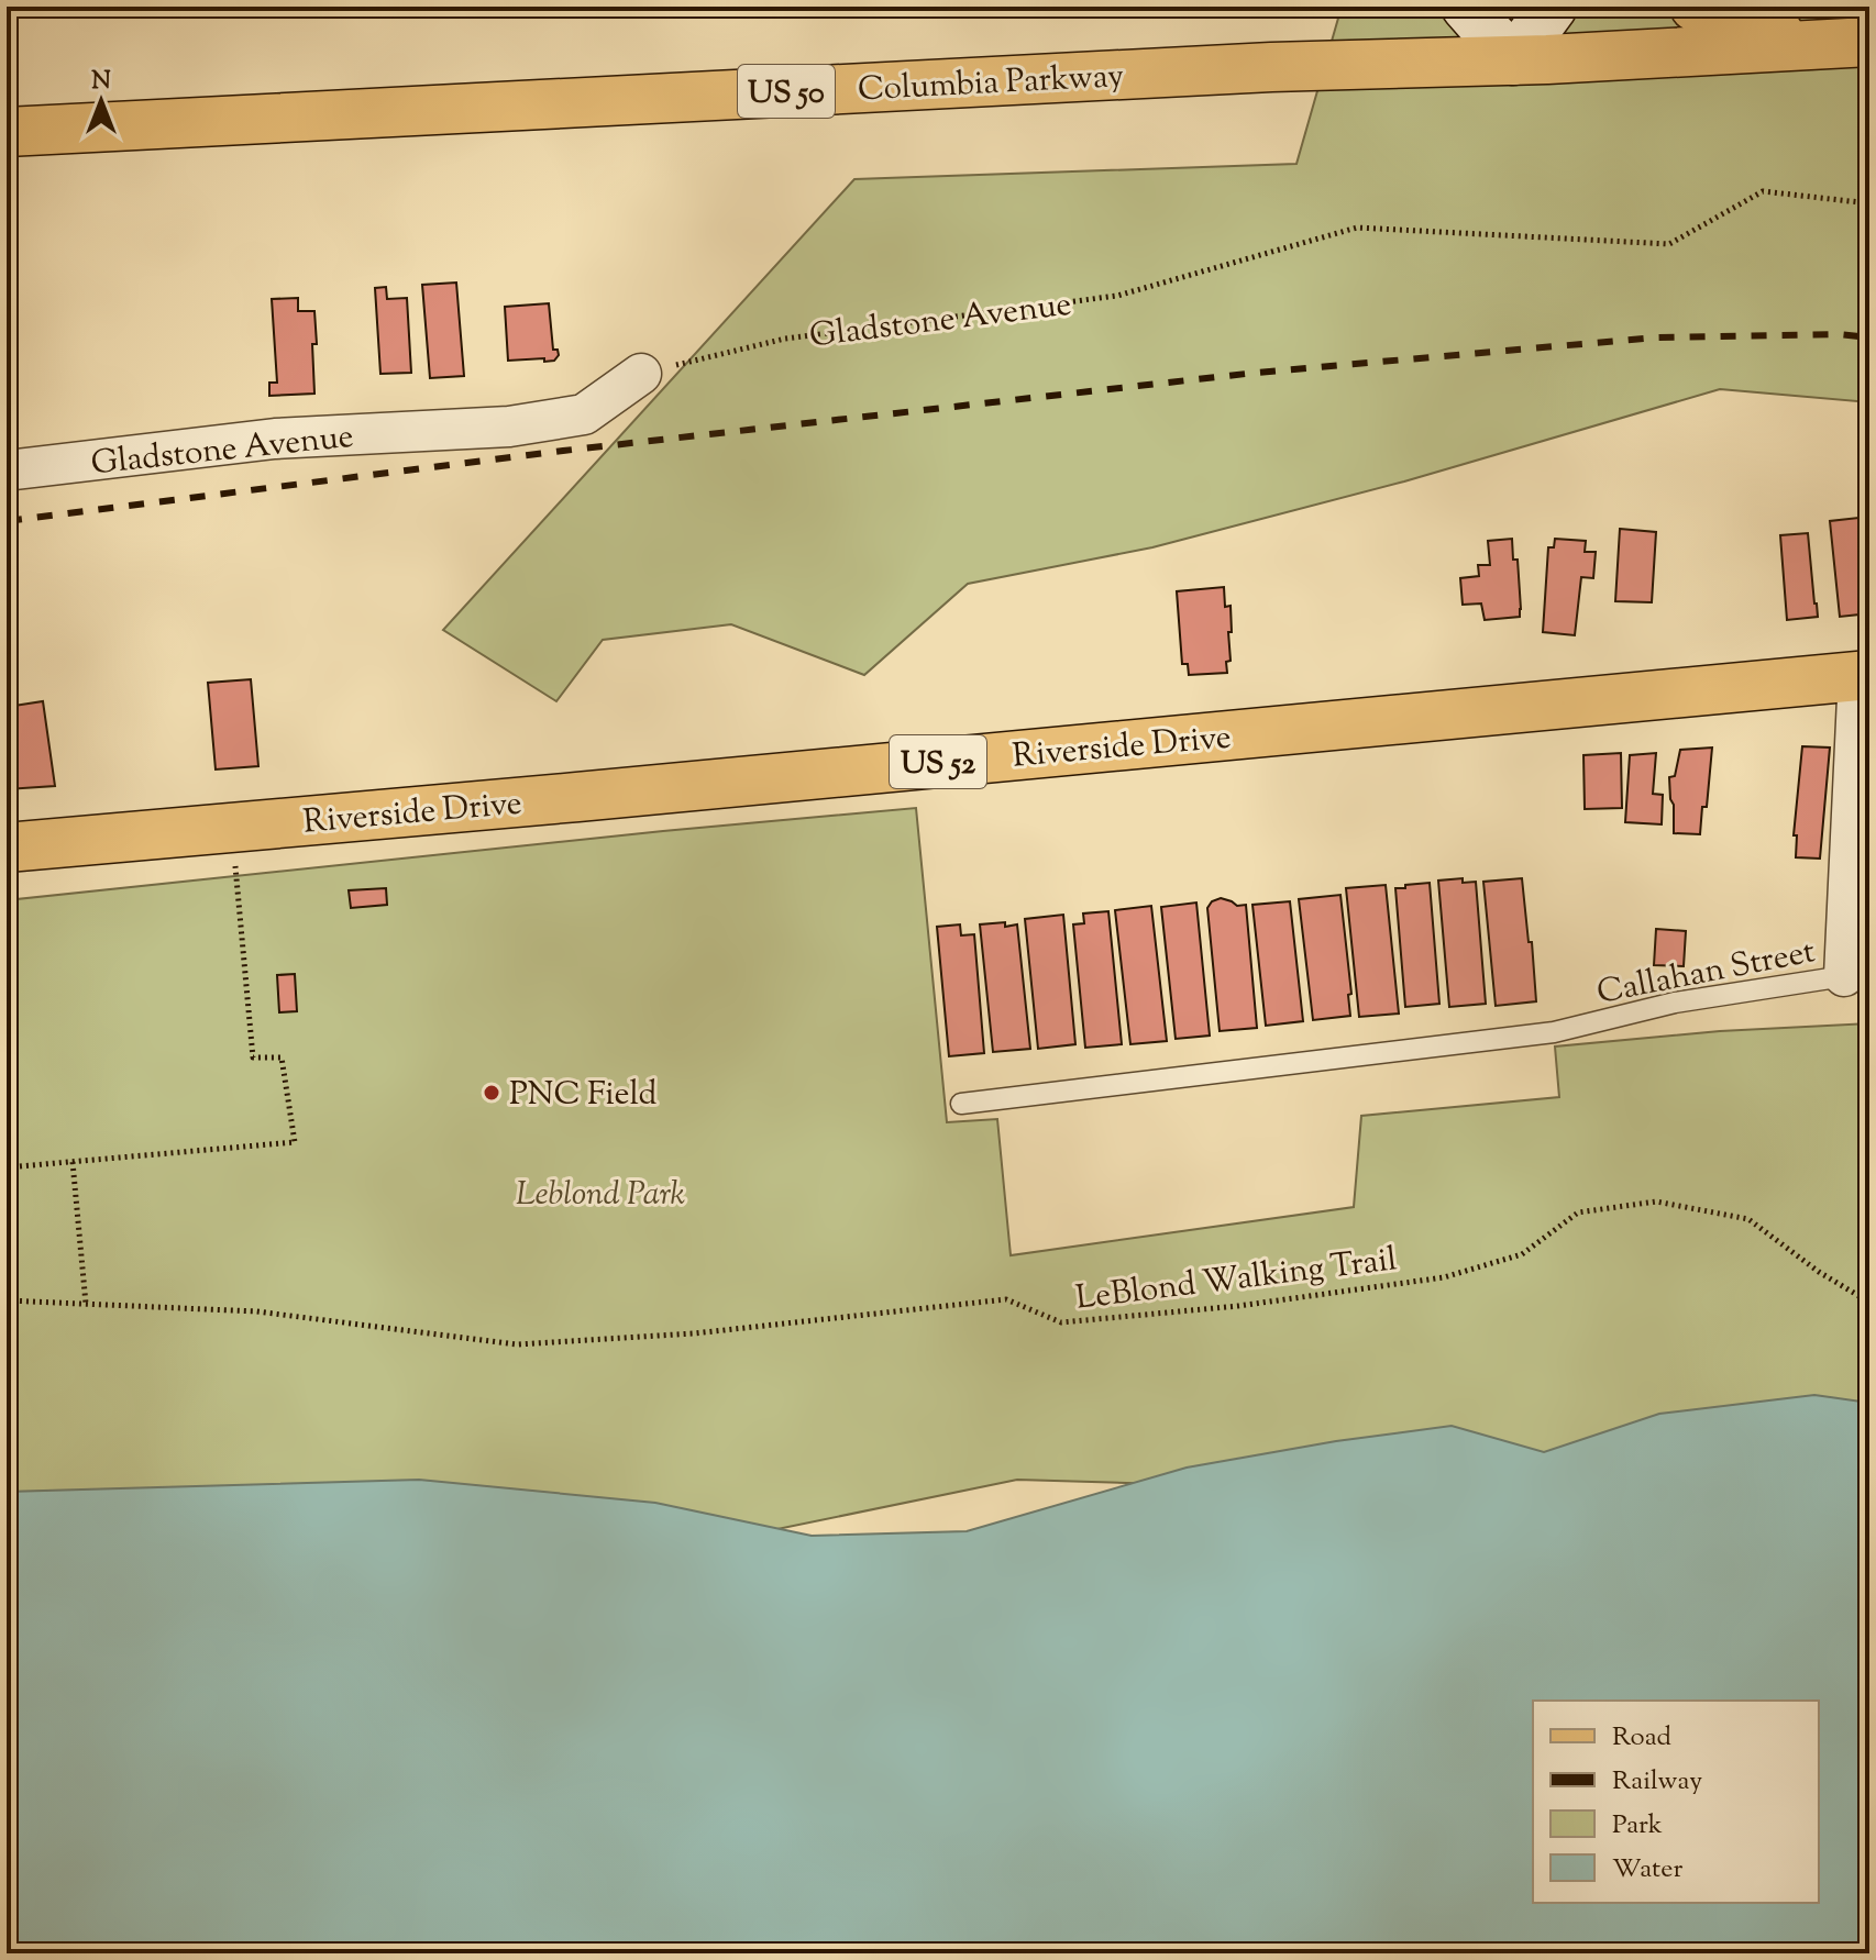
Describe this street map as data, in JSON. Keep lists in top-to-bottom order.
{
  "streets": {
    "main road": [
      "Columbia Parkway",
      "US 50",
      "Riverside Drive",
      "US 52"
    ],
    "street": ["Gladstone Avenue"],
    "lane": ["Callahan Street"],
    "path": ["LeBlond Walking Trail"]
  },
  "parks": ["Leblond Park"],
  "places": ["PNC Field"],
  "legend": [
    "Road",
    "Railway",
    "Park",
    "Water"
  ],
  "north": "top"
}
